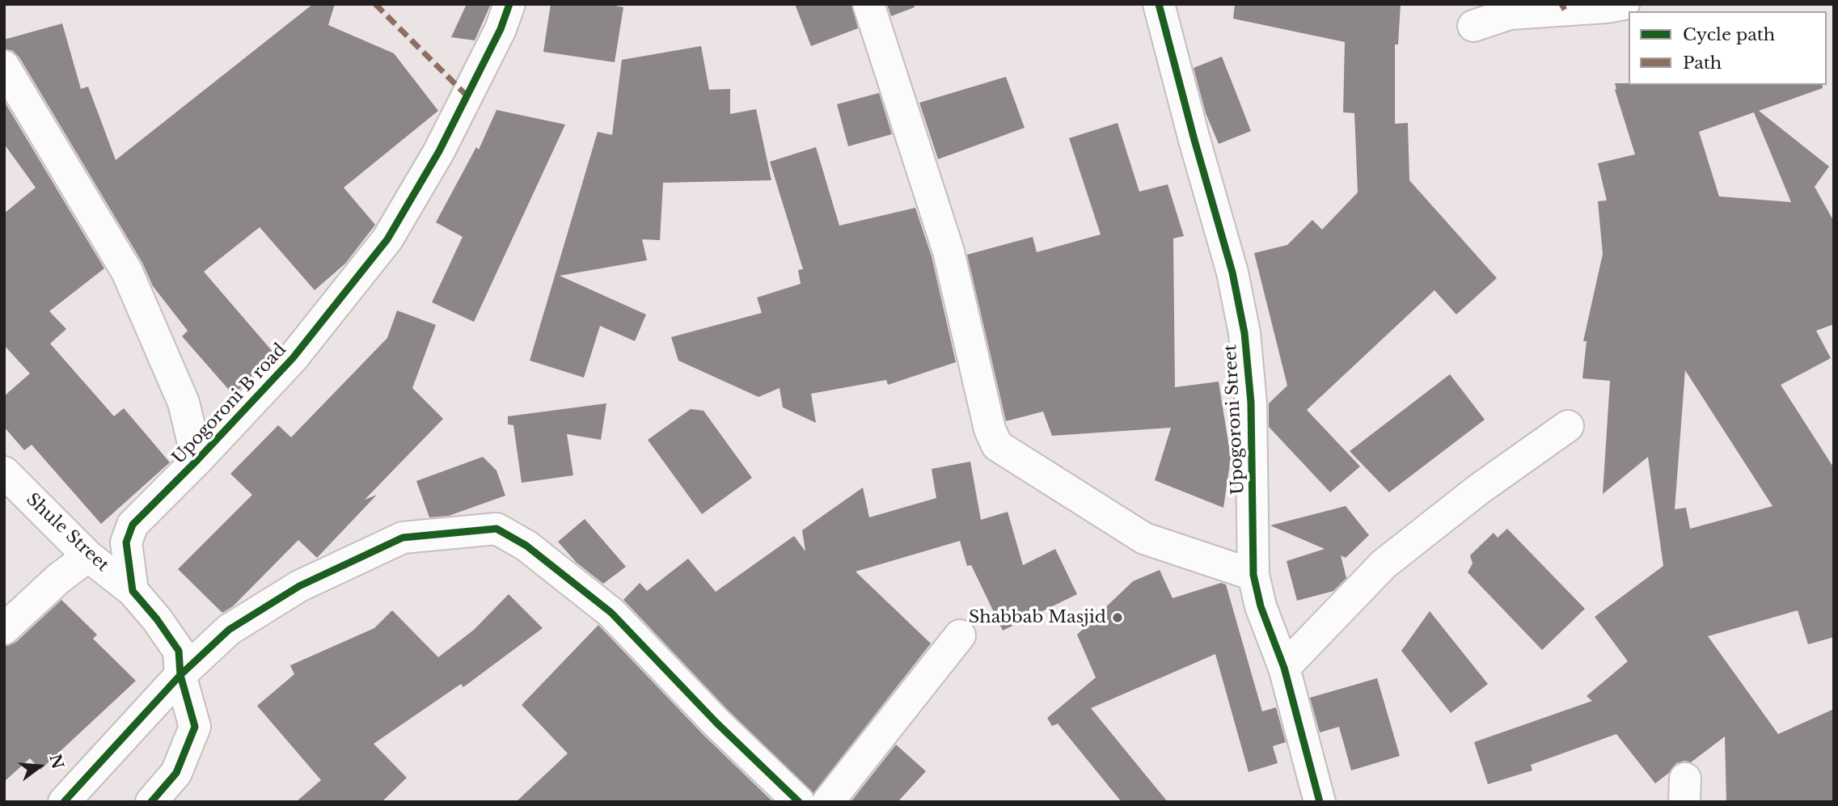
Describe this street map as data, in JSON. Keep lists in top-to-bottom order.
{
  "streets": {
    "street": ["Upogoroni B road", "Upogoroni Street", "Shule Street"]
  },
  "crossings": [
    ["Upogoroni B road", "Shule Street"]
  ],
  "places": ["Shabbab Masjid"],
  "legend": ["Cycle path", "Path"],
  "north": "right"
}
